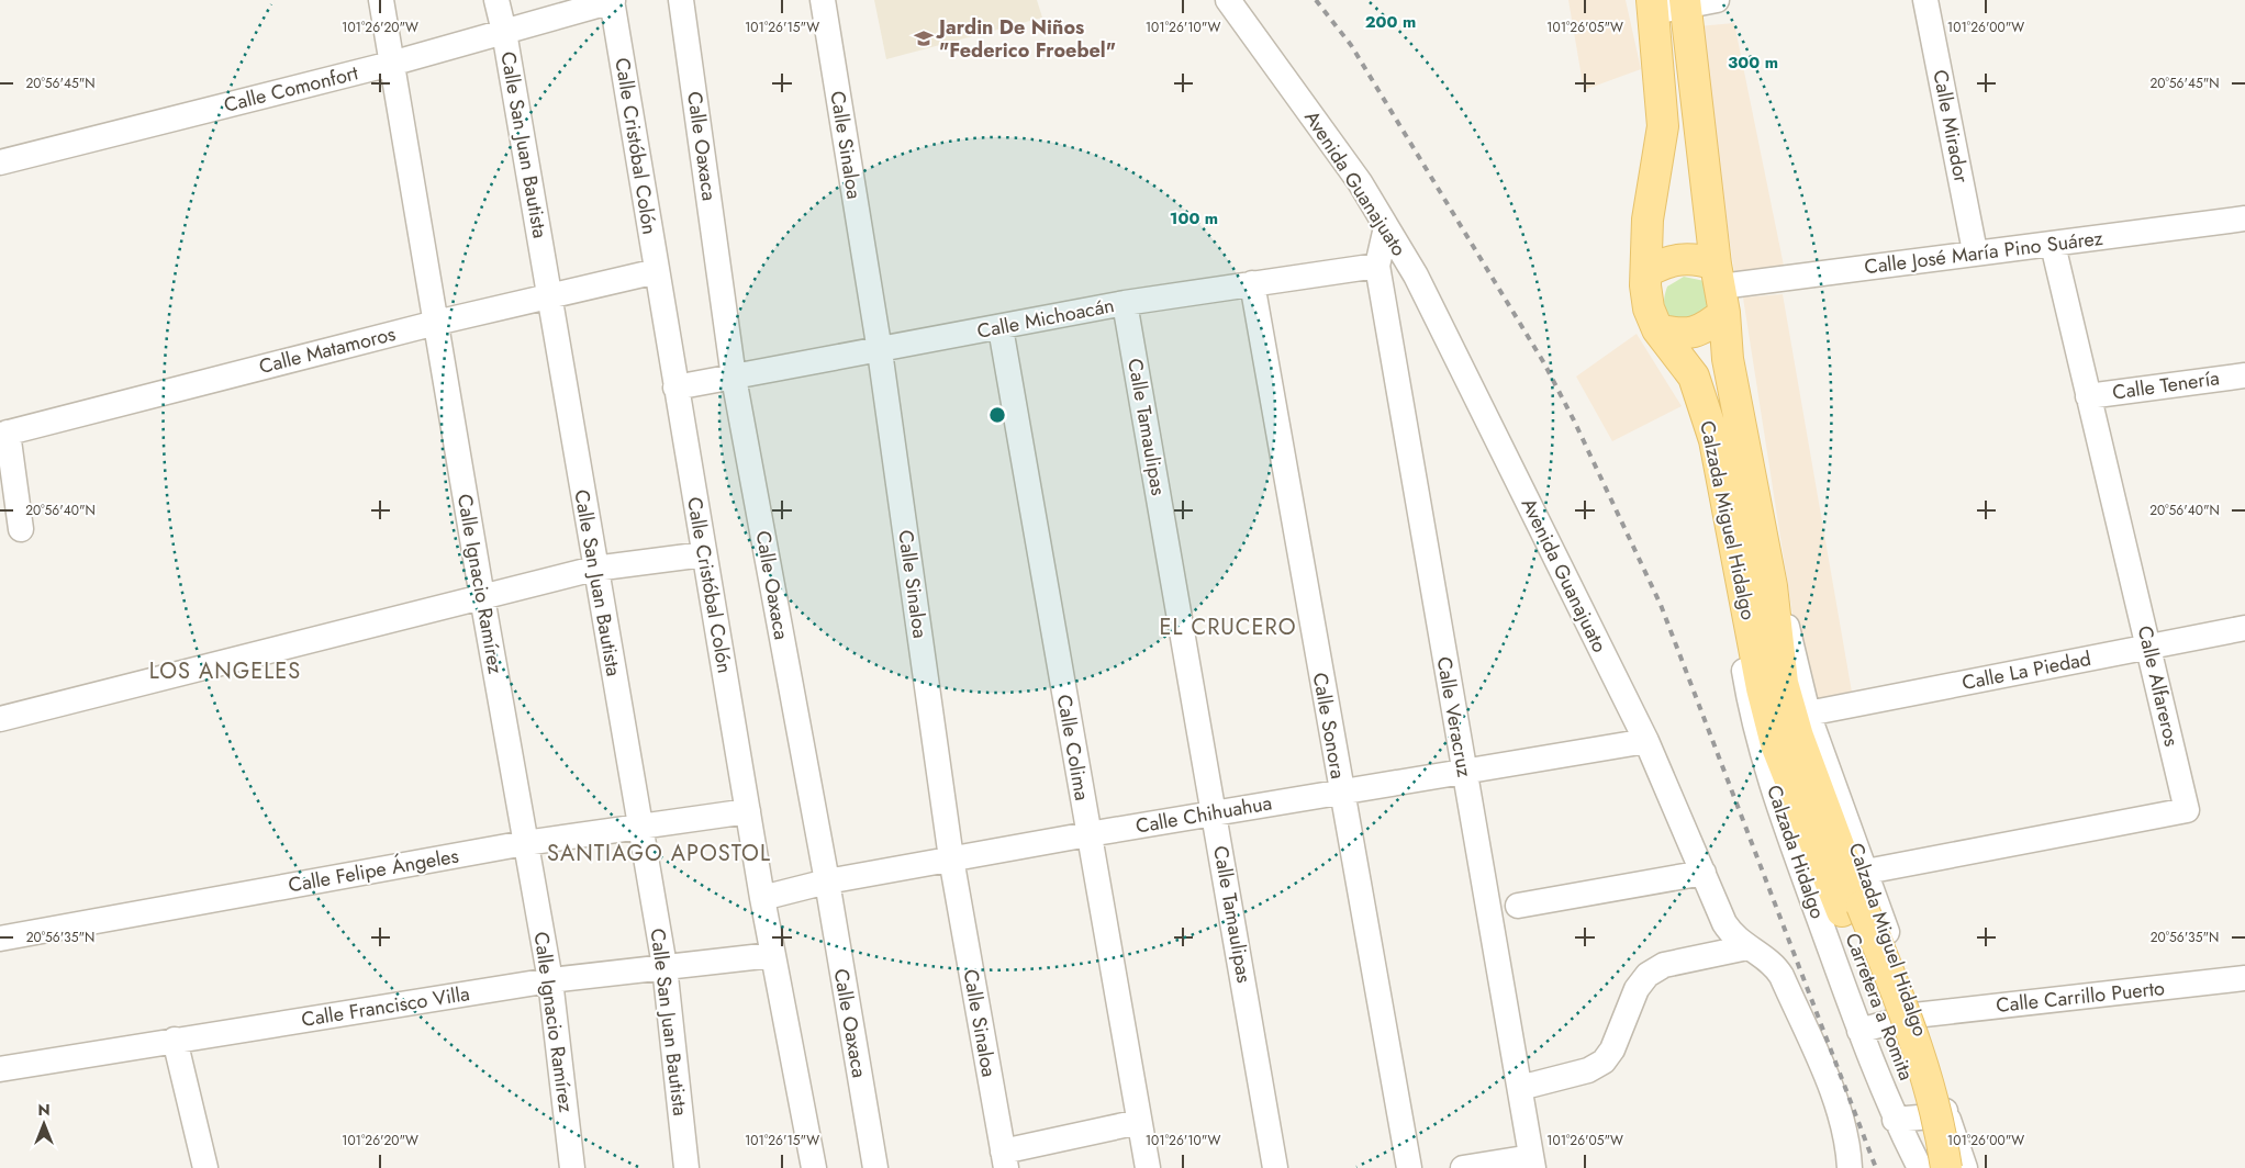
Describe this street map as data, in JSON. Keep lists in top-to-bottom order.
{
  "streets": {
    "main road": ["Calzada Miguel Hidalgo", "Carretera a Romita"],
    "street": [
      "Calle Comonfort",
      "Calle Mirador",
      "Calle San Juan Bautista",
      "Calle Sinaloa",
      "Calle Cristóbal Colón",
      "Calle Oaxaca",
      "Avenida Guanajuato",
      "Calle José María Pino Suárez",
      "Calle Michoacán",
      "Calle Matamoros",
      "Calle Tenería",
      "Calle Tamaulipas",
      "Calle Ignacio Ramírez",
      "Calle La Piedad",
      "Calle Alfareros",
      "Calle Veracruz",
      "Calle Sonora",
      "Calle Colima",
      "Calle Chihuahua",
      "Calzada Hidalgo",
      "Calle Felipe Ángeles",
      "Calle Carrillo Puerto",
      "Calle Francisco Villa"
    ]
  },
  "crossings": [
    ["Calle Comonfort", "Calle San Juan Bautista"],
    ["Calle Comonfort", "Calle Cristóbal Colón"],
    ["Calle Comonfort", "Calle Ignacio Ramírez"],
    ["Calle Mirador", "Calle José María Pino Suárez"],
    ["Calle San Juan Bautista", "Calle Matamoros"],
    ["Calle San Juan Bautista", "Calle Felipe Ángeles"],
    ["Calle San Juan Bautista", "Calle Francisco Villa"],
    ["Calle Sinaloa", "Calle Michoacán"],
    ["Calle Sinaloa", "Calle Chihuahua"],
    ["Calle Cristóbal Colón", "Calle Michoacán"],
    ["Calle Cristóbal Colón", "Calle Matamoros"],
    ["Calle Cristóbal Colón", "Calle Chihuahua"],
    ["Calle Cristóbal Colón", "Calle Felipe Ángeles"],
    ["Calle Cristóbal Colón", "Calle Francisco Villa"],
    ["Calle Oaxaca", "Calle Michoacán"],
    ["Calle Oaxaca", "Calle Chihuahua"],
    ["Avenida Guanajuato", "Calle Chihuahua"],
    ["Calle José María Pino Suárez", "Calzada Miguel Hidalgo"],
    ["Calle José María Pino Suárez", "Calle Alfareros"],
    ["Calle Michoacán", "Calle Tamaulipas"],
    ["Calle Michoacán", "Calle Veracruz"],
    ["Calle Michoacán", "Calle Sonora"],
    ["Calle Michoacán", "Calle Colima"],
    ["Calle Matamoros", "Calle Ignacio Ramírez"],
    ["Calle Tenería", "Calle Alfareros"],
    ["Calle Tamaulipas", "Calle Chihuahua"],
    ["Calzada Miguel Hidalgo", "Calle La Piedad"],
    ["Calzada Miguel Hidalgo", "Calle Alfareros"],
    ["Calzada Miguel Hidalgo", "Calzada Hidalgo"],
    ["Calzada Miguel Hidalgo", "Calle Carrillo Puerto"],
    ["Calzada Miguel Hidalgo", "Carretera a Romita"],
    ["Calle Ignacio Ramírez", "Calle Felipe Ángeles"],
    ["Calle Ignacio Ramírez", "Calle Francisco Villa"],
    ["Calle La Piedad", "Calle Alfareros"],
    ["Calle Veracruz", "Calle Chihuahua"],
    ["Calle Sonora", "Calle Chihuahua"],
    ["Calle Colima", "Calle Chihuahua"],
    ["Calzada Hidalgo", "Calle Carrillo Puerto"]
  ],
  "districts": ["EL CRUCERO", "LOS ANGELES", "SANTIAGO APOSTOL"],
  "places": {
    "school or university": ["Jardin De Niños \"Federico Froebel\""]
  },
  "north": "top",
  "coordinates": [
    "101°26'20\"W",
    "101°26'15\"W",
    "101°26'10\"W",
    "101°26'05\"W",
    "101°26'00\"W",
    "20°56'45\"N",
    "20°56'40\"N",
    "20°56'35\"N"
  ],
  "rings": ["200 m", "300 m", "100 m"]
}
